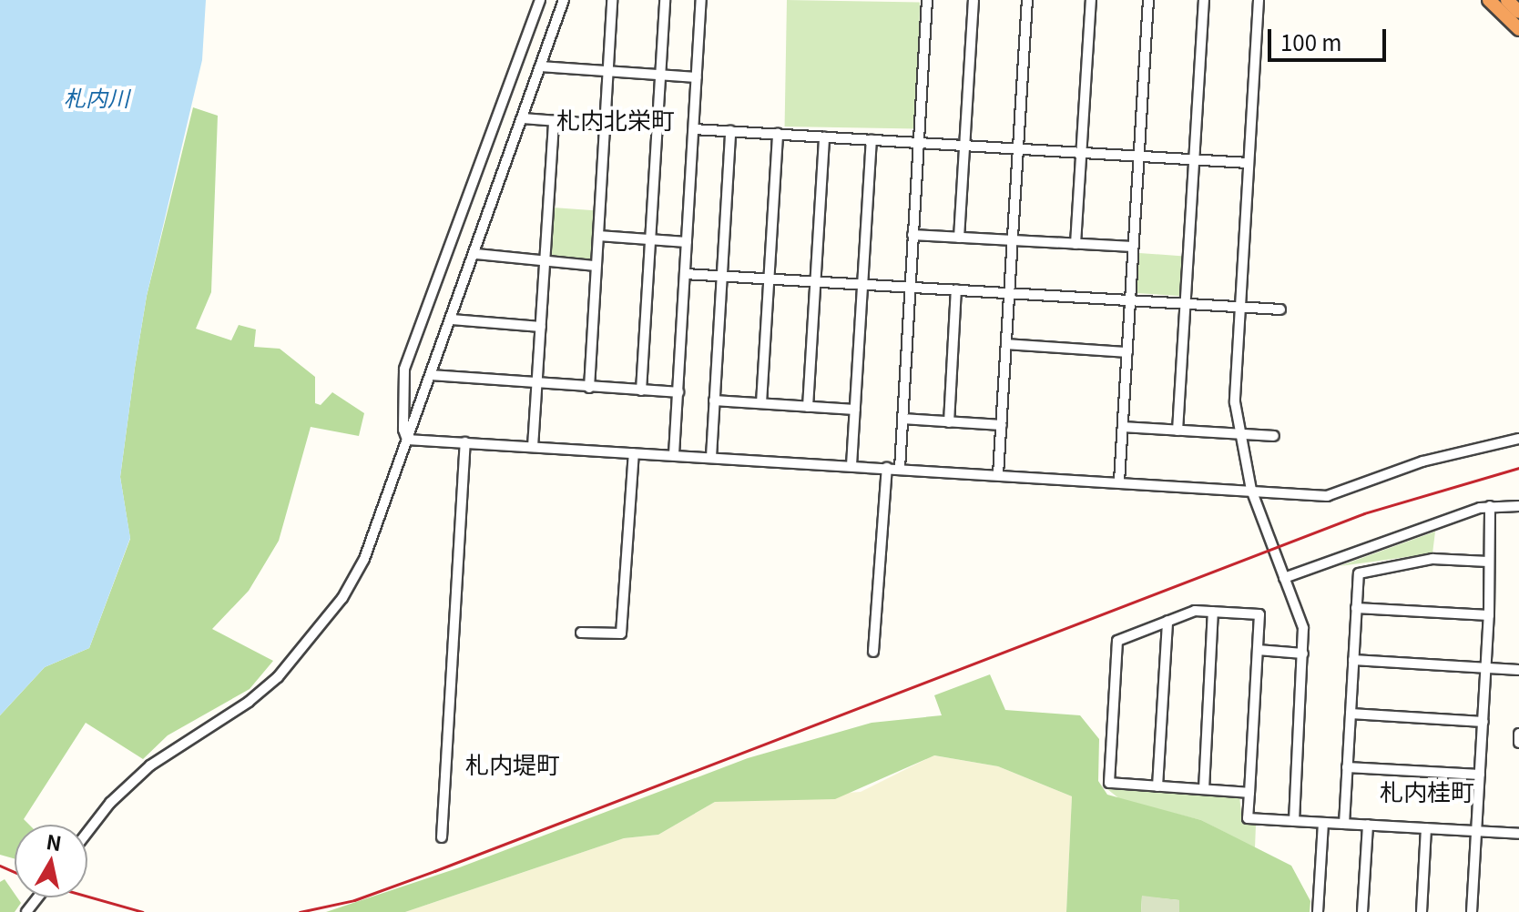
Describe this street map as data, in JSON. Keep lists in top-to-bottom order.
{
  "districts": ["札内北栄町", "札内堤町", "札内桂町"],
  "water": ["札内川"],
  "scale_bar": "100 m",
  "north": "top"
}
